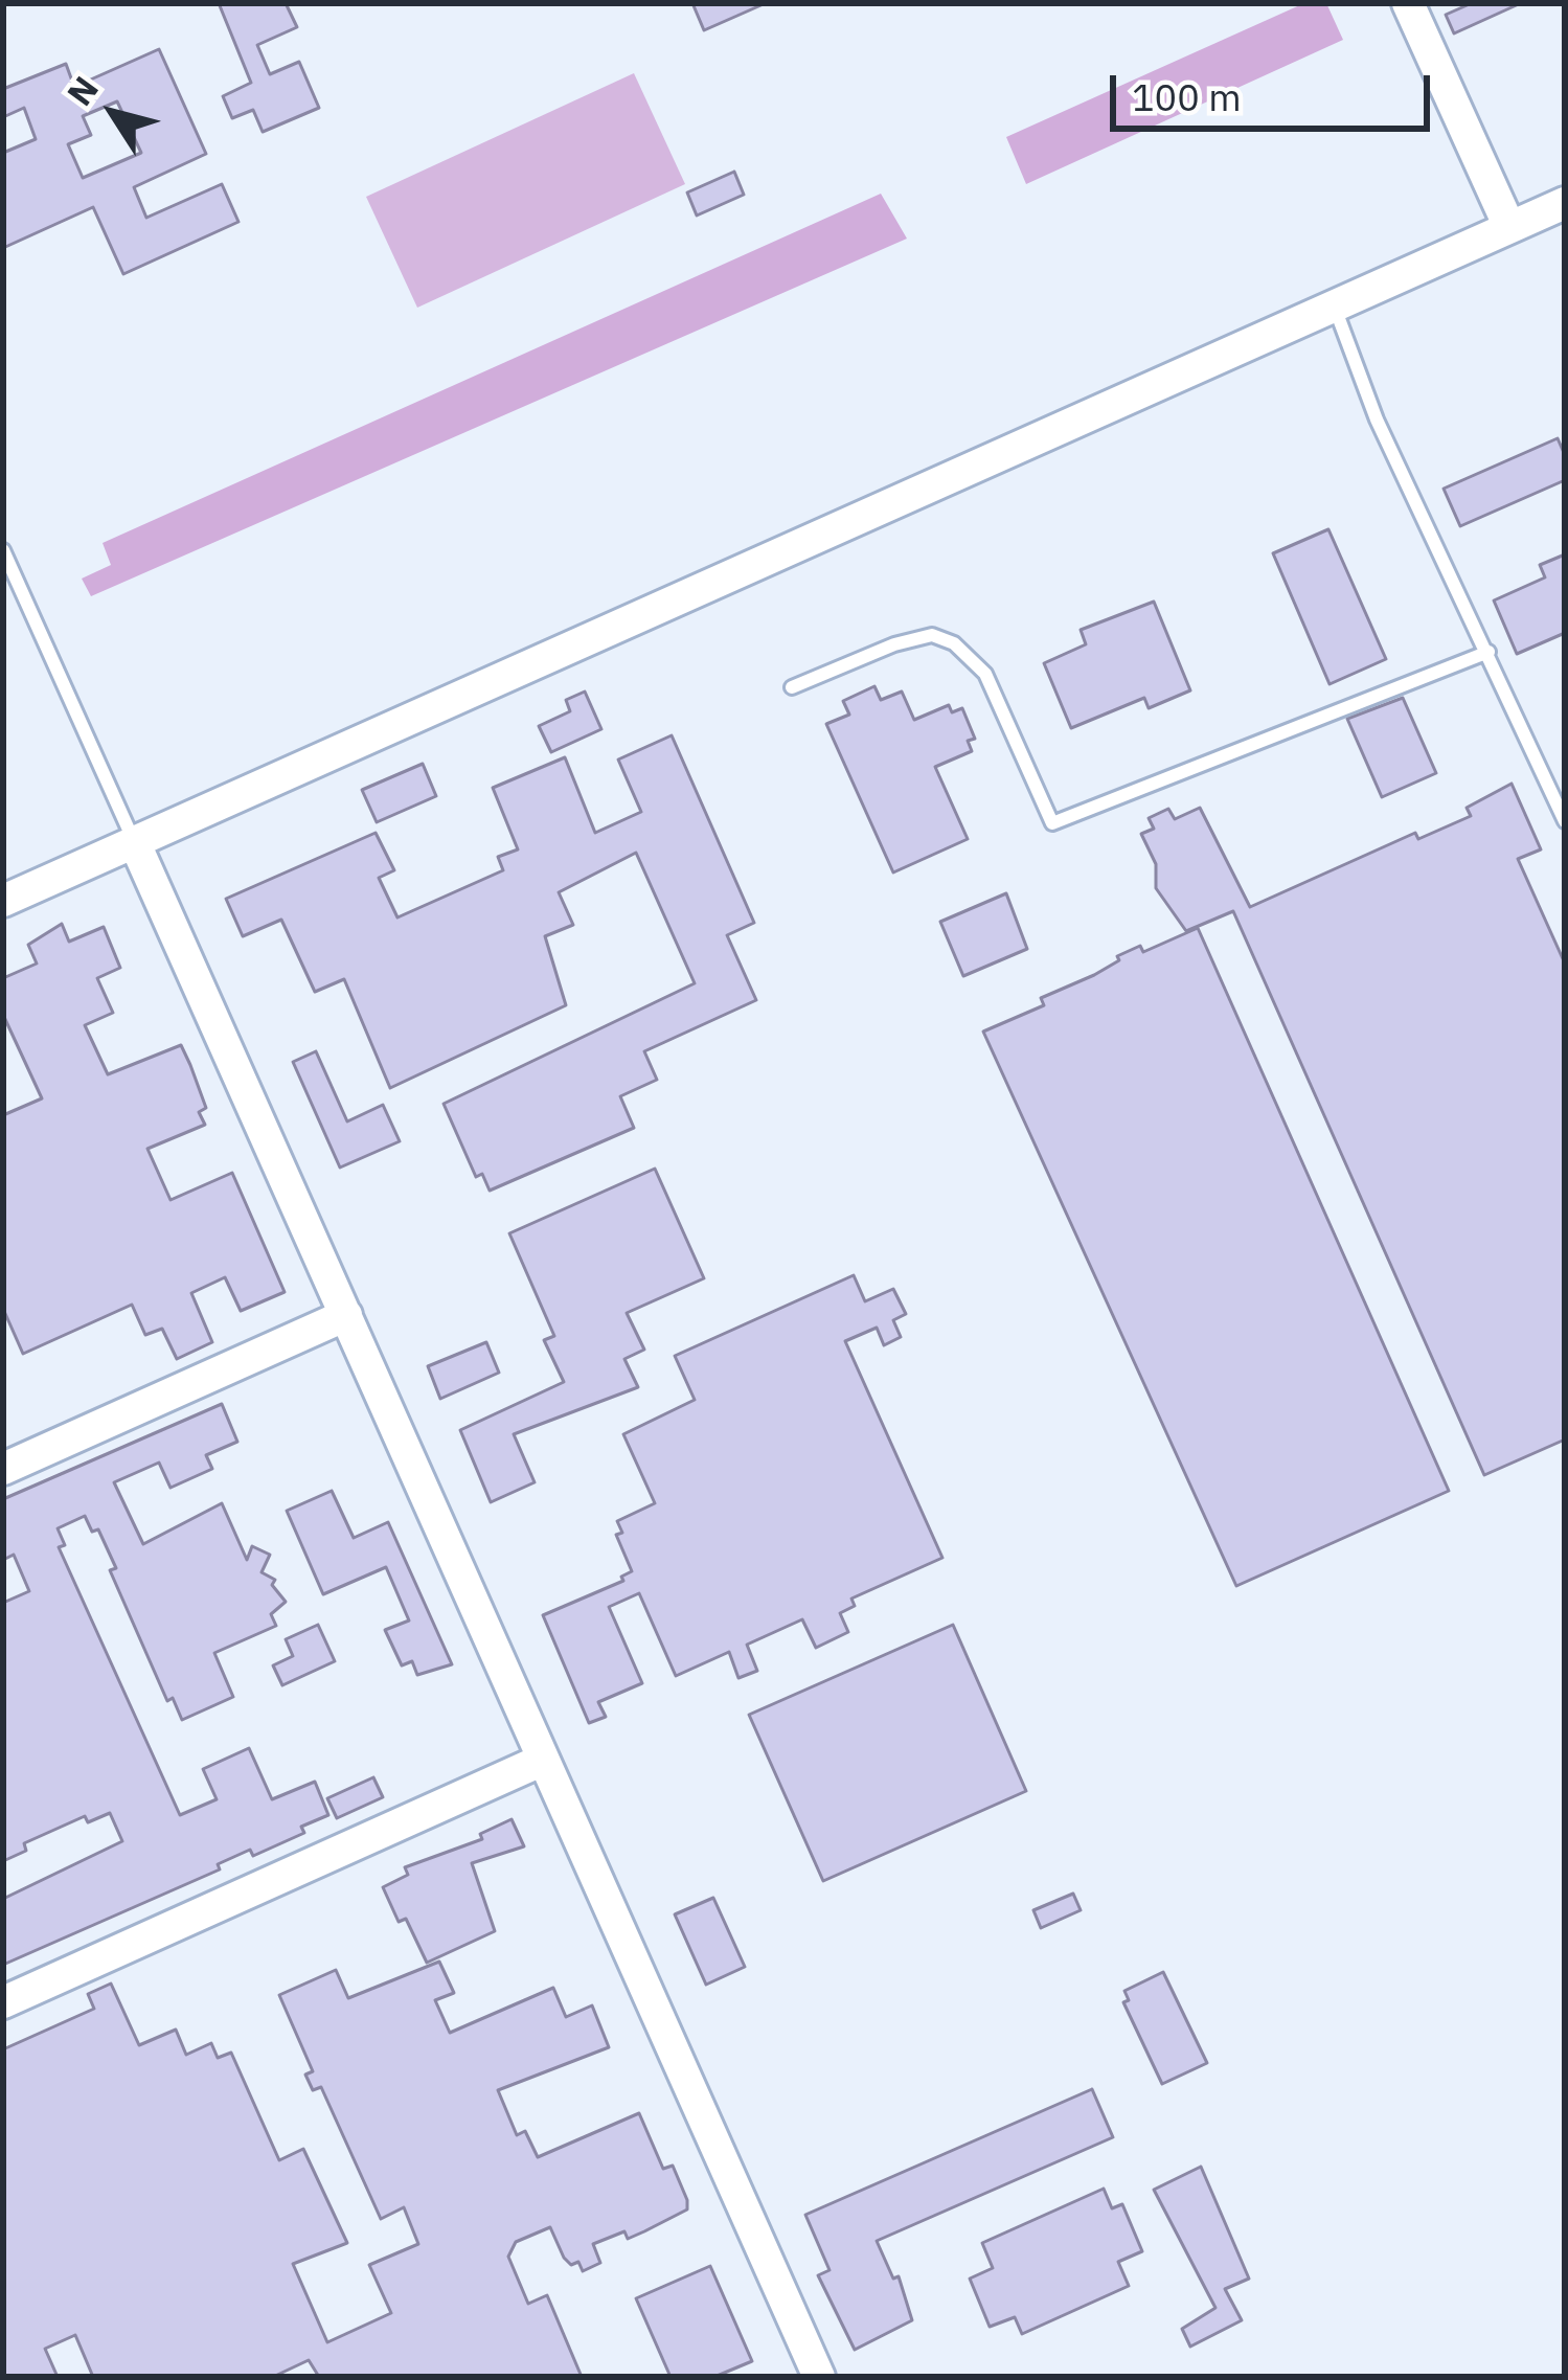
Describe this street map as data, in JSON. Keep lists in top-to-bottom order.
{
  "scale_bar": "100 m",
  "north": "top left"
}
